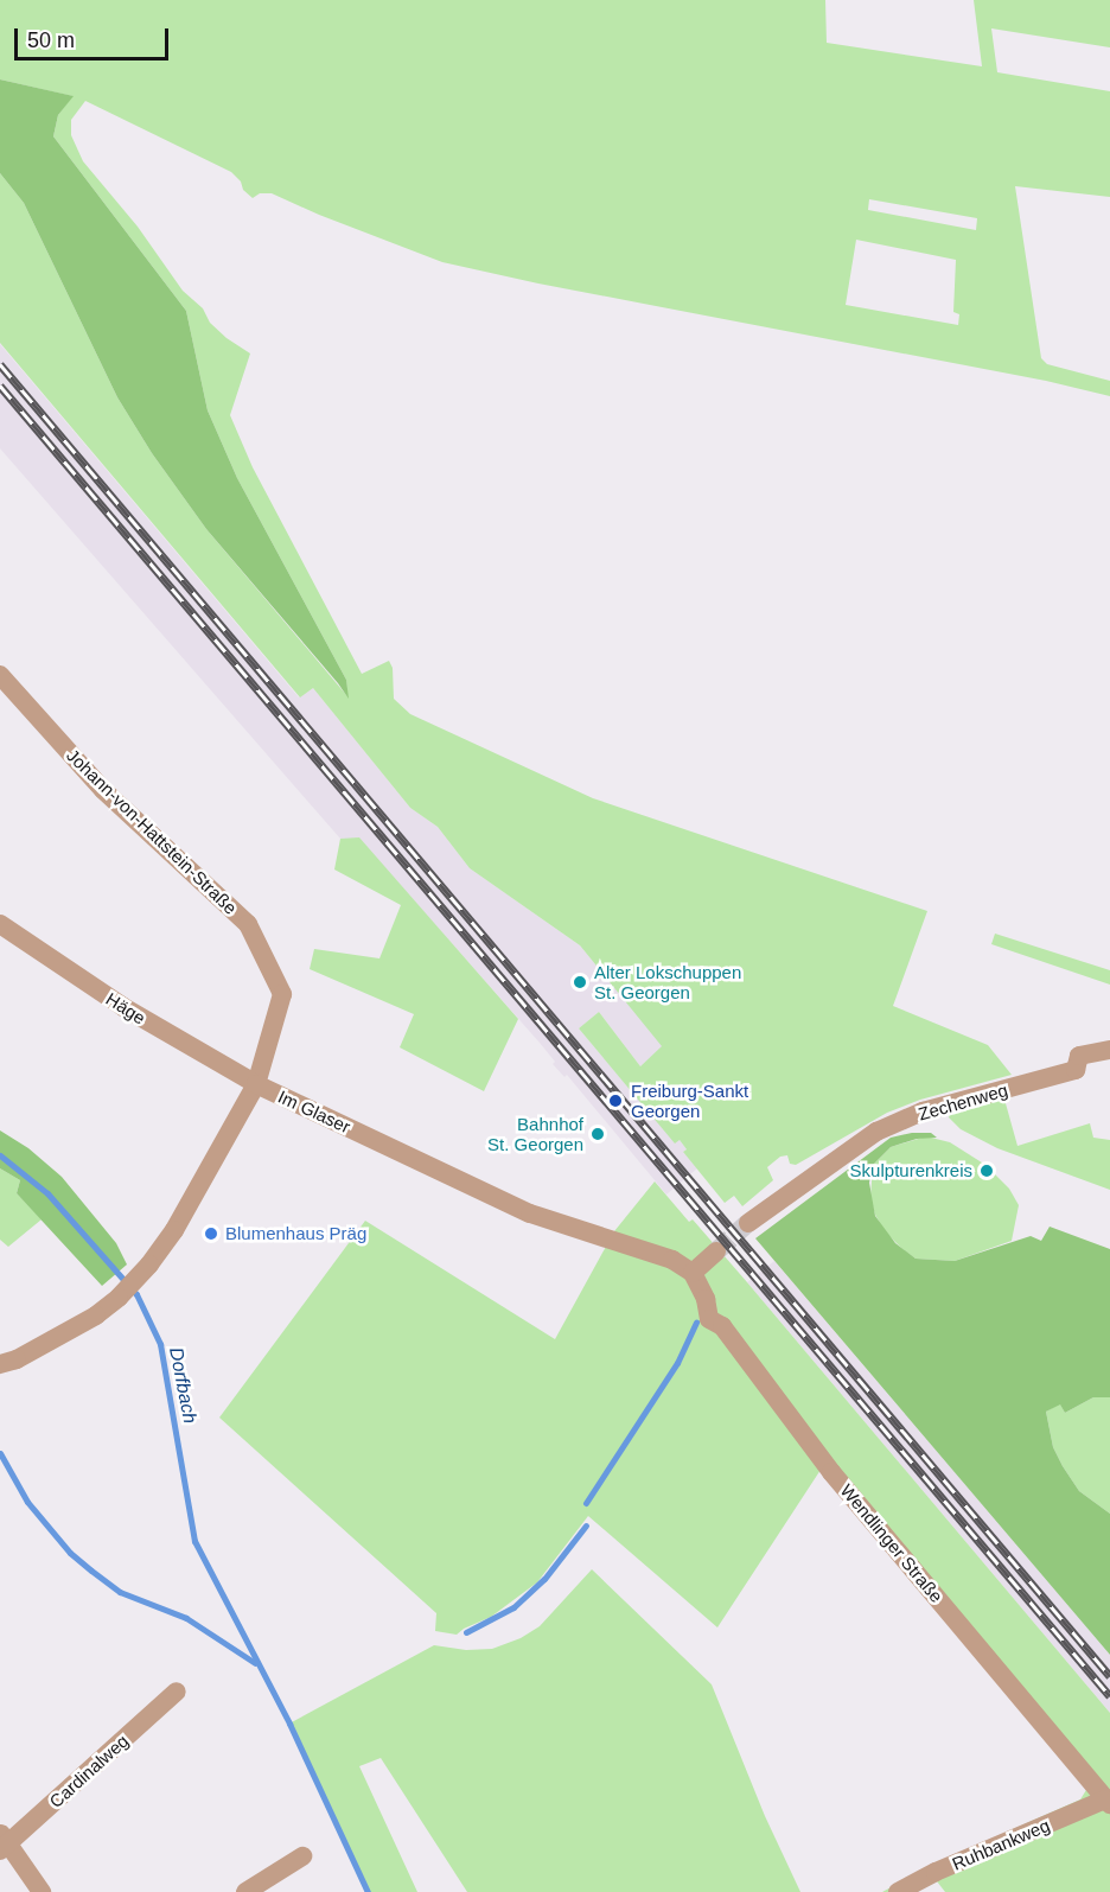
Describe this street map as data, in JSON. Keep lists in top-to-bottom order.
{
  "streets": {
    "street": [
      "Johann-von-Hattstein-Straße",
      "Häge",
      "Zechenweg",
      "Im Glaser",
      "Wendlinger Straße",
      "Cardinalweg",
      "Ruhbankweg"
    ]
  },
  "crossings": [
    ["Johann-von-Hattstein-Straße", "Häge"],
    ["Johann-von-Hattstein-Straße", "Im Glaser"],
    ["Häge", "Im Glaser"],
    ["Im Glaser", "Wendlinger Straße"],
    ["Wendlinger Straße", "Ruhbankweg"]
  ],
  "water": ["Dorfbach"],
  "places": [
    "Alter Lokschuppen St. Georgen",
    "Freiburg-Sankt Georgen",
    "Bahnhof St. Georgen",
    "Skulpturenkreis",
    "Blumenhaus Präg"
  ],
  "scale_bar": "50 m"
}
